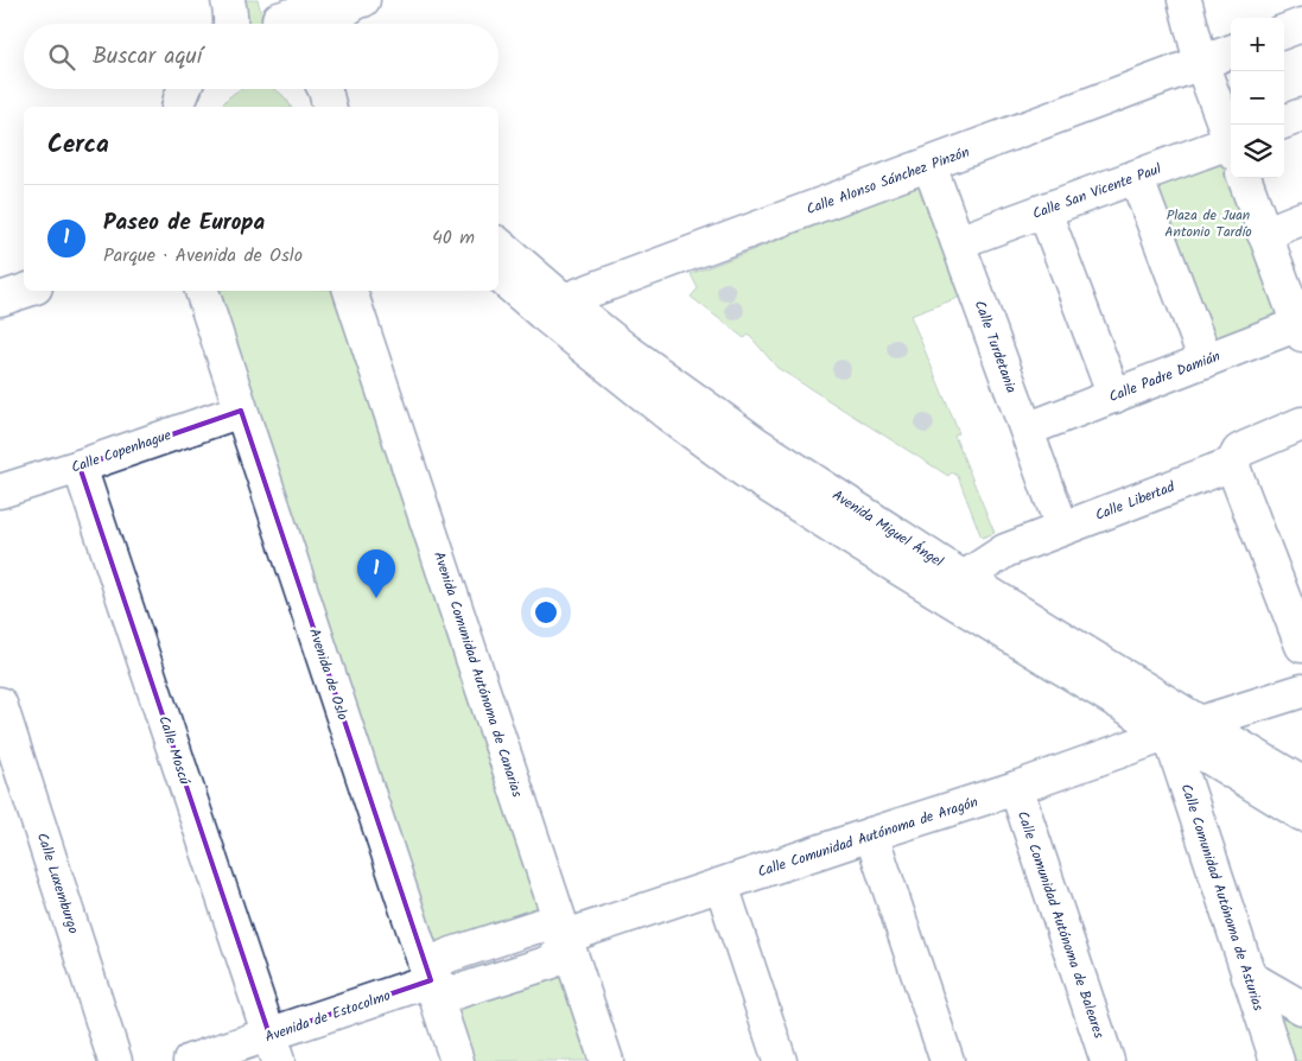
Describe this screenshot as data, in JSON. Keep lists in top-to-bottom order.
{
  "streets": {
    "street": [
      "Calle Alonso Sánchez Pinzón",
      "Calle San Vicente Paul",
      "Calle Turdetania",
      "Calle Padre Damián",
      "Calle Copenhague",
      "Calle Libertad",
      "Avenida Miguel Ángel",
      "Avenida de Oslo",
      "Avenida Comunidad Autónoma de Canarias",
      "Calle Moscú",
      "Calle Comunidad Autónoma de Aragón",
      "Calle Luxemburgo",
      "Calle Comunidad Autónoma de Asturias",
      "Calle Comunidad Autónoma de Baleares",
      "Avenida de Estocolmo"
    ]
  },
  "crossings": [
    ["Calle Alonso Sánchez Pinzón", "Calle Turdetania"],
    ["Calle Alonso Sánchez Pinzón", "Avenida Miguel Ángel"],
    ["Calle San Vicente Paul", "Calle Turdetania"],
    ["Calle Turdetania", "Calle Padre Damián"],
    ["Calle Turdetania", "Calle Libertad"],
    ["Calle Copenhague", "Avenida de Oslo"],
    ["Calle Copenhague", "Calle Moscú"],
    ["Calle Libertad", "Avenida Miguel Ángel"],
    ["Avenida Miguel Ángel", "Calle Comunidad Autónoma de Aragón"],
    ["Avenida Miguel Ángel", "Calle Comunidad Autónoma de Asturias"],
    ["Avenida de Oslo", "Avenida de Estocolmo"],
    ["Avenida Comunidad Autónoma de Canarias", "Calle Comunidad Autónoma de Aragón"],
    ["Calle Moscú", "Avenida de Estocolmo"],
    ["Calle Comunidad Autónoma de Aragón", "Calle Comunidad Autónoma de Asturias"],
    ["Calle Comunidad Autónoma de Aragón", "Calle Comunidad Autónoma de Baleares"]
  ],
  "parks": ["Plaza de Juan Antonio Tardío"],
  "page": {
    "map_buttons": ["+", "−"],
    "search": "Buscar aquí",
    "heading": "Cerca",
    "list": [
      {
        "mark": "1",
        "name": "Paseo de Europa",
        "note": "Parque · Avenida de Oslo",
        "value": "40 m"
      }
    ],
    "pins": "1"
  }
}
